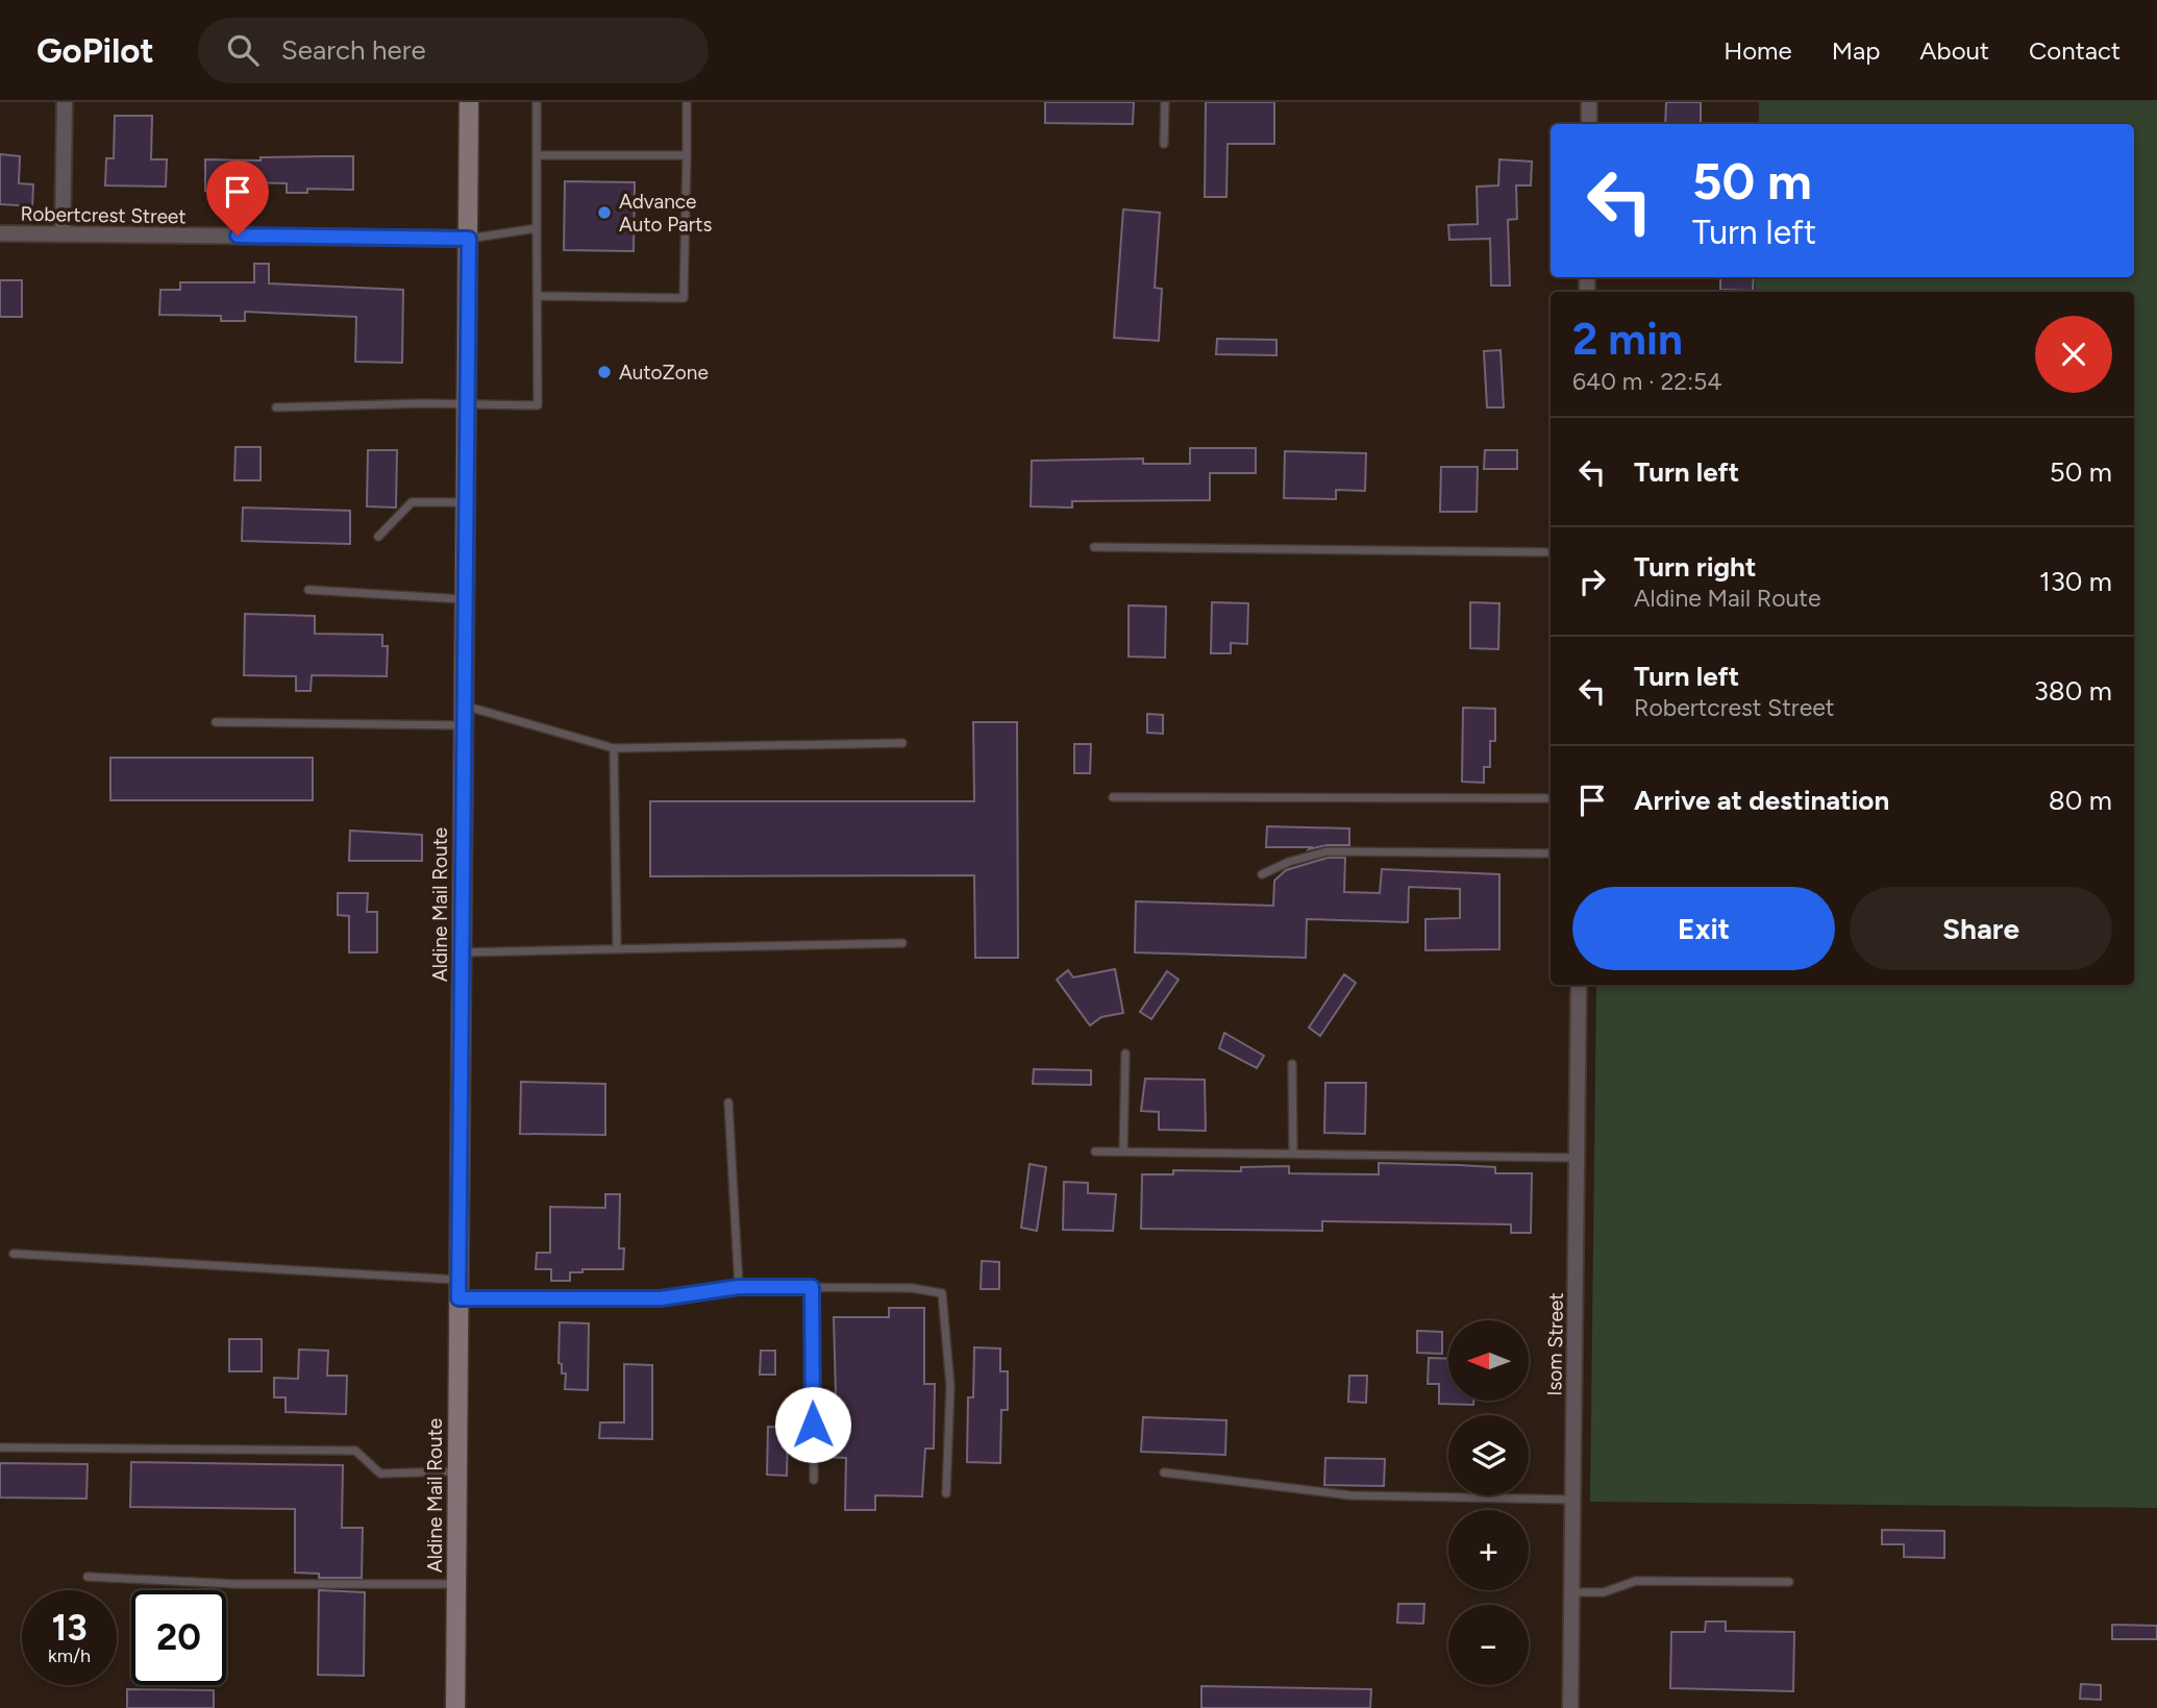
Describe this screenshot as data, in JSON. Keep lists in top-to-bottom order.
{
  "streets": {
    "main road": ["Aldine Mail Route"],
    "street": ["Robertcrest Street", "Isom Street"]
  },
  "crossings": [
    ["Robertcrest Street", "Aldine Mail Route"]
  ],
  "places": ["Advance Auto Parts", "AutoZone"],
  "north": "left",
  "page": {
    "header": "GoPilot",
    "search": "Search here",
    "nav": [
      "Home",
      "Map",
      "About",
      "Contact"
    ],
    "turn": ["50 m", "Turn left"],
    "heading": ["2 min", "640 m · 22:54"],
    "list": [
      {
        "name": "Turn left",
        "value": "50 m"
      },
      {
        "name": "Turn right",
        "note": "Aldine Mail Route",
        "value": "130 m"
      },
      {
        "name": "Turn left",
        "note": "Robertcrest Street",
        "value": "380 m"
      },
      {
        "name": "Arrive at destination",
        "value": "80 m"
      }
    ],
    "buttons": ["Exit", "Share"],
    "map_buttons": ["+", "−"],
    "speed": "13 km/h",
    "limit": "20"
  }
}
